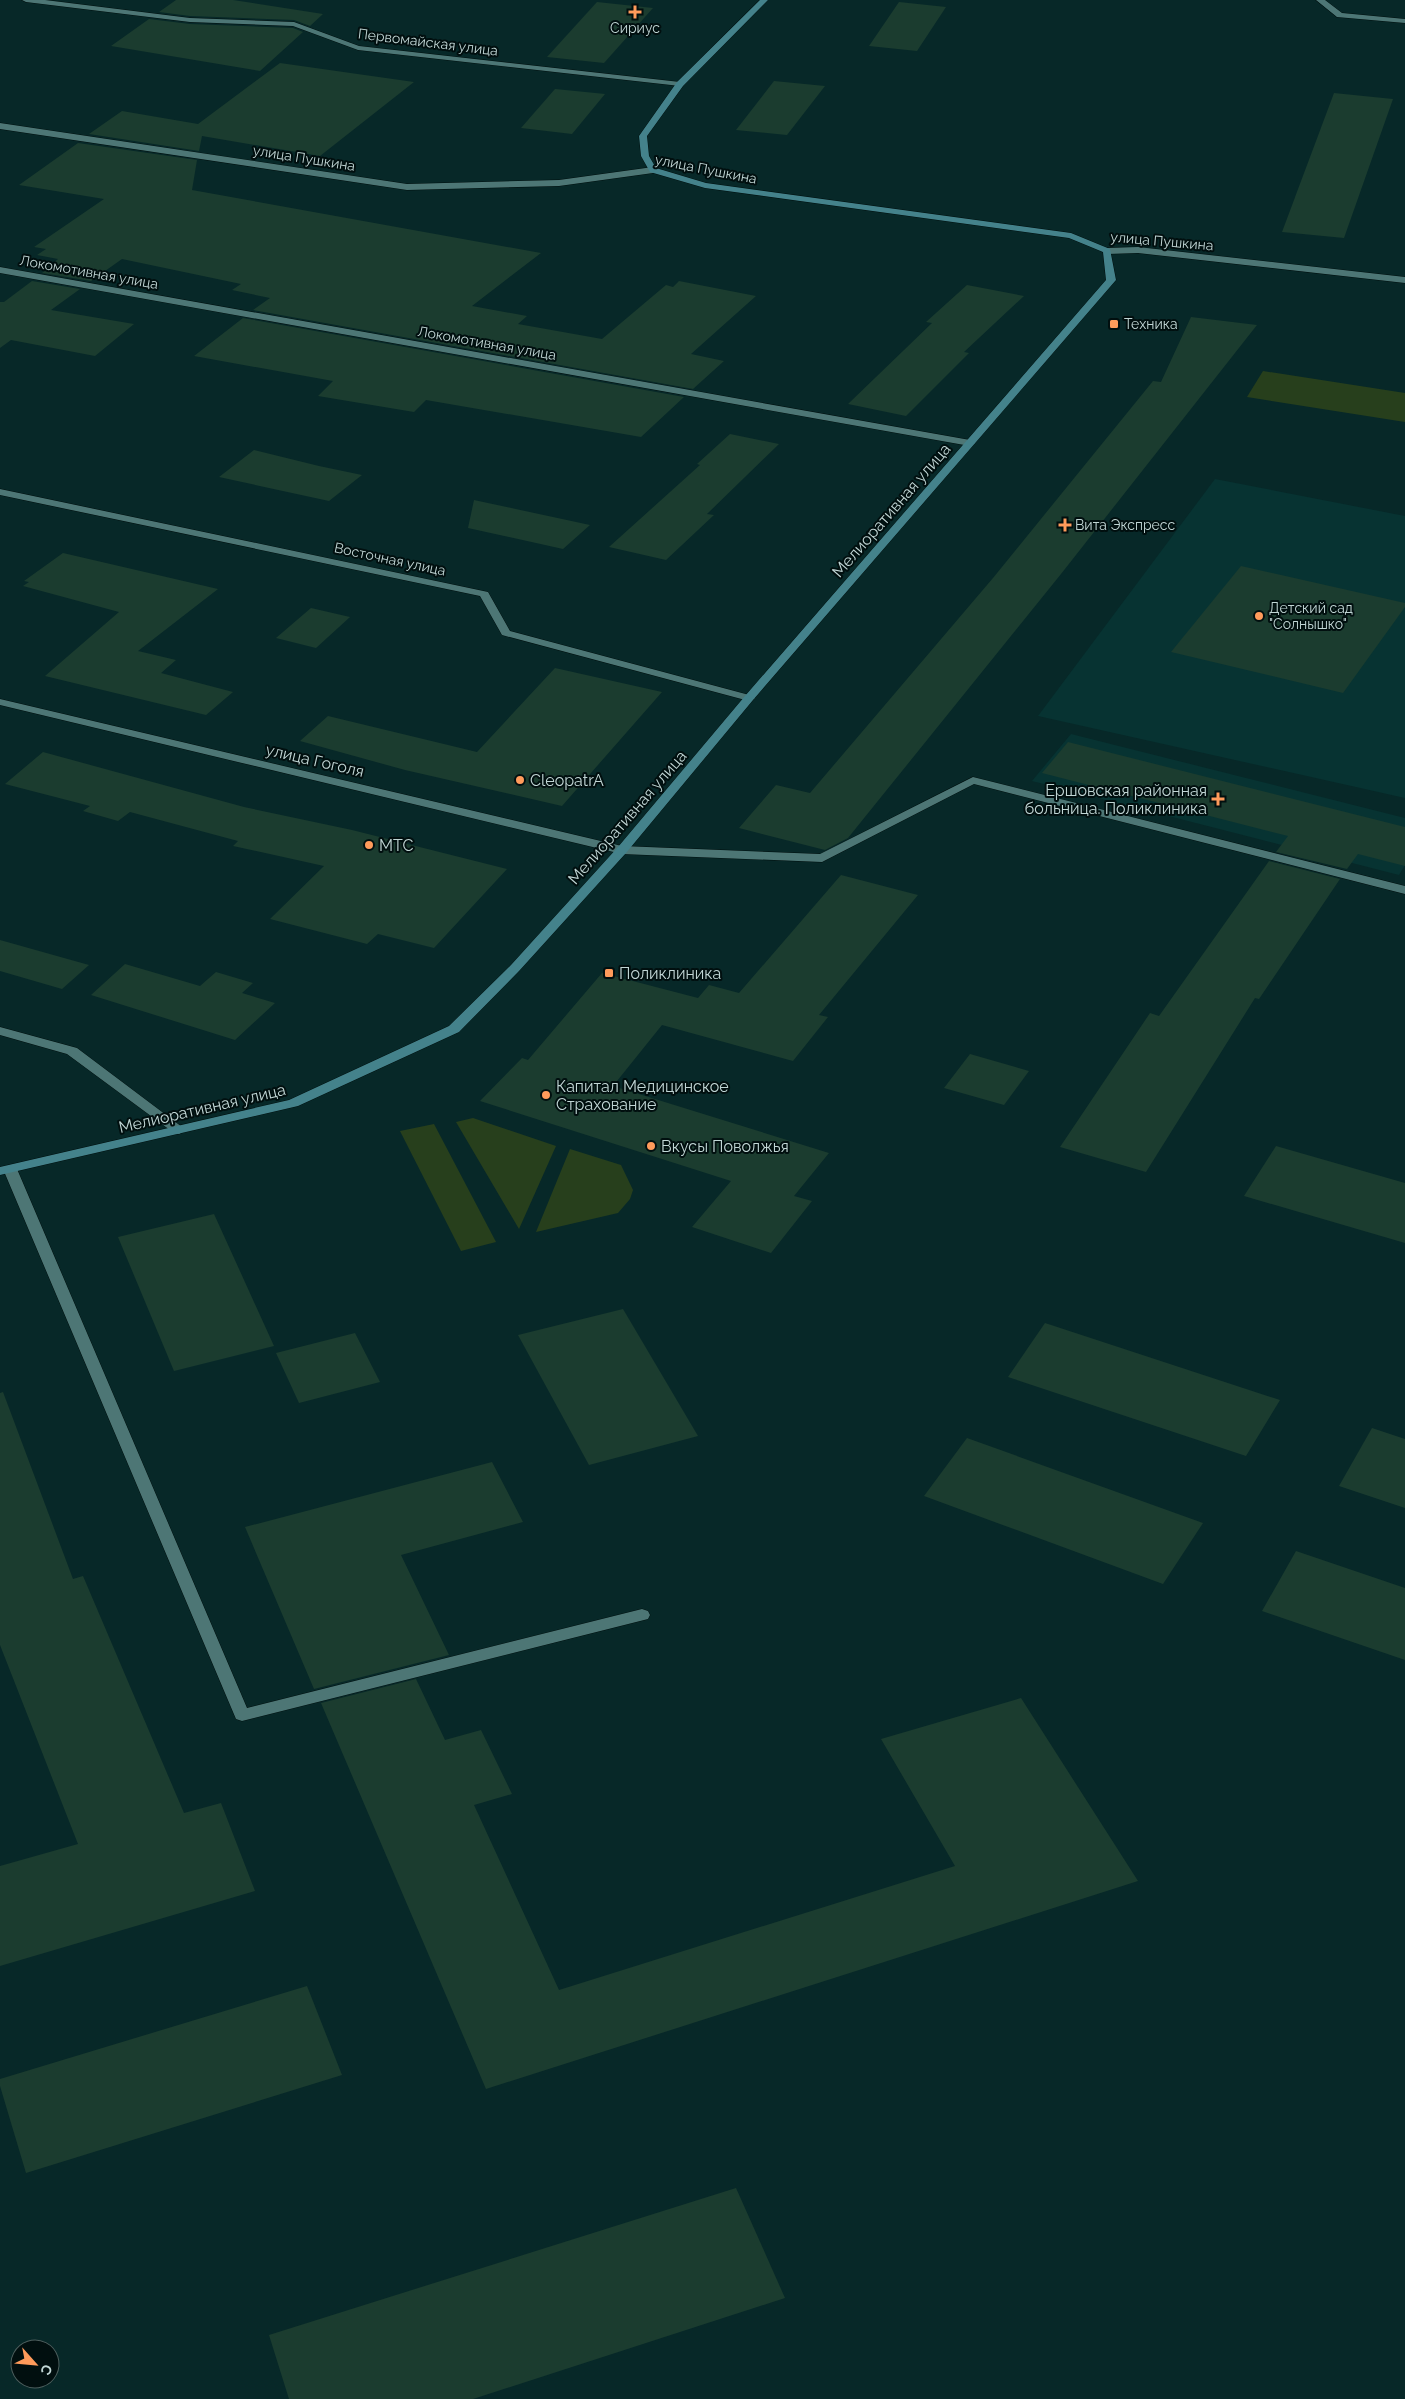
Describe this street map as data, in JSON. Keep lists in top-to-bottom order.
{
  "streets": {
    "main road": ["улица Пушкина", "Мелиоративная улица"],
    "street": [
      "Первомайская улица",
      "Локомотивная улица",
      "Восточная улица",
      "улица Гоголя"
    ]
  },
  "crossings": [
    ["улица Пушкина", "Мелиоративная улица"],
    ["Локомотивная улица", "Мелиоративная улица"],
    ["Мелиоративная улица", "Восточная улица"],
    ["Мелиоративная улица", "улица Гоголя"]
  ],
  "places": {
    "health": ["Сириус", "Вита Экспресс", "Ершовская районная больница. Поликлиника"],
    "transit": ["Техника", "Поликлиника"],
    "other": [
      "Детский сад \"Солнышко\"",
      "CleopatrA",
      "МТС",
      "Капитал Медицинское Страхование",
      "Вкусы Поволжья"
    ]
  },
  "north": "bottom right"
}
